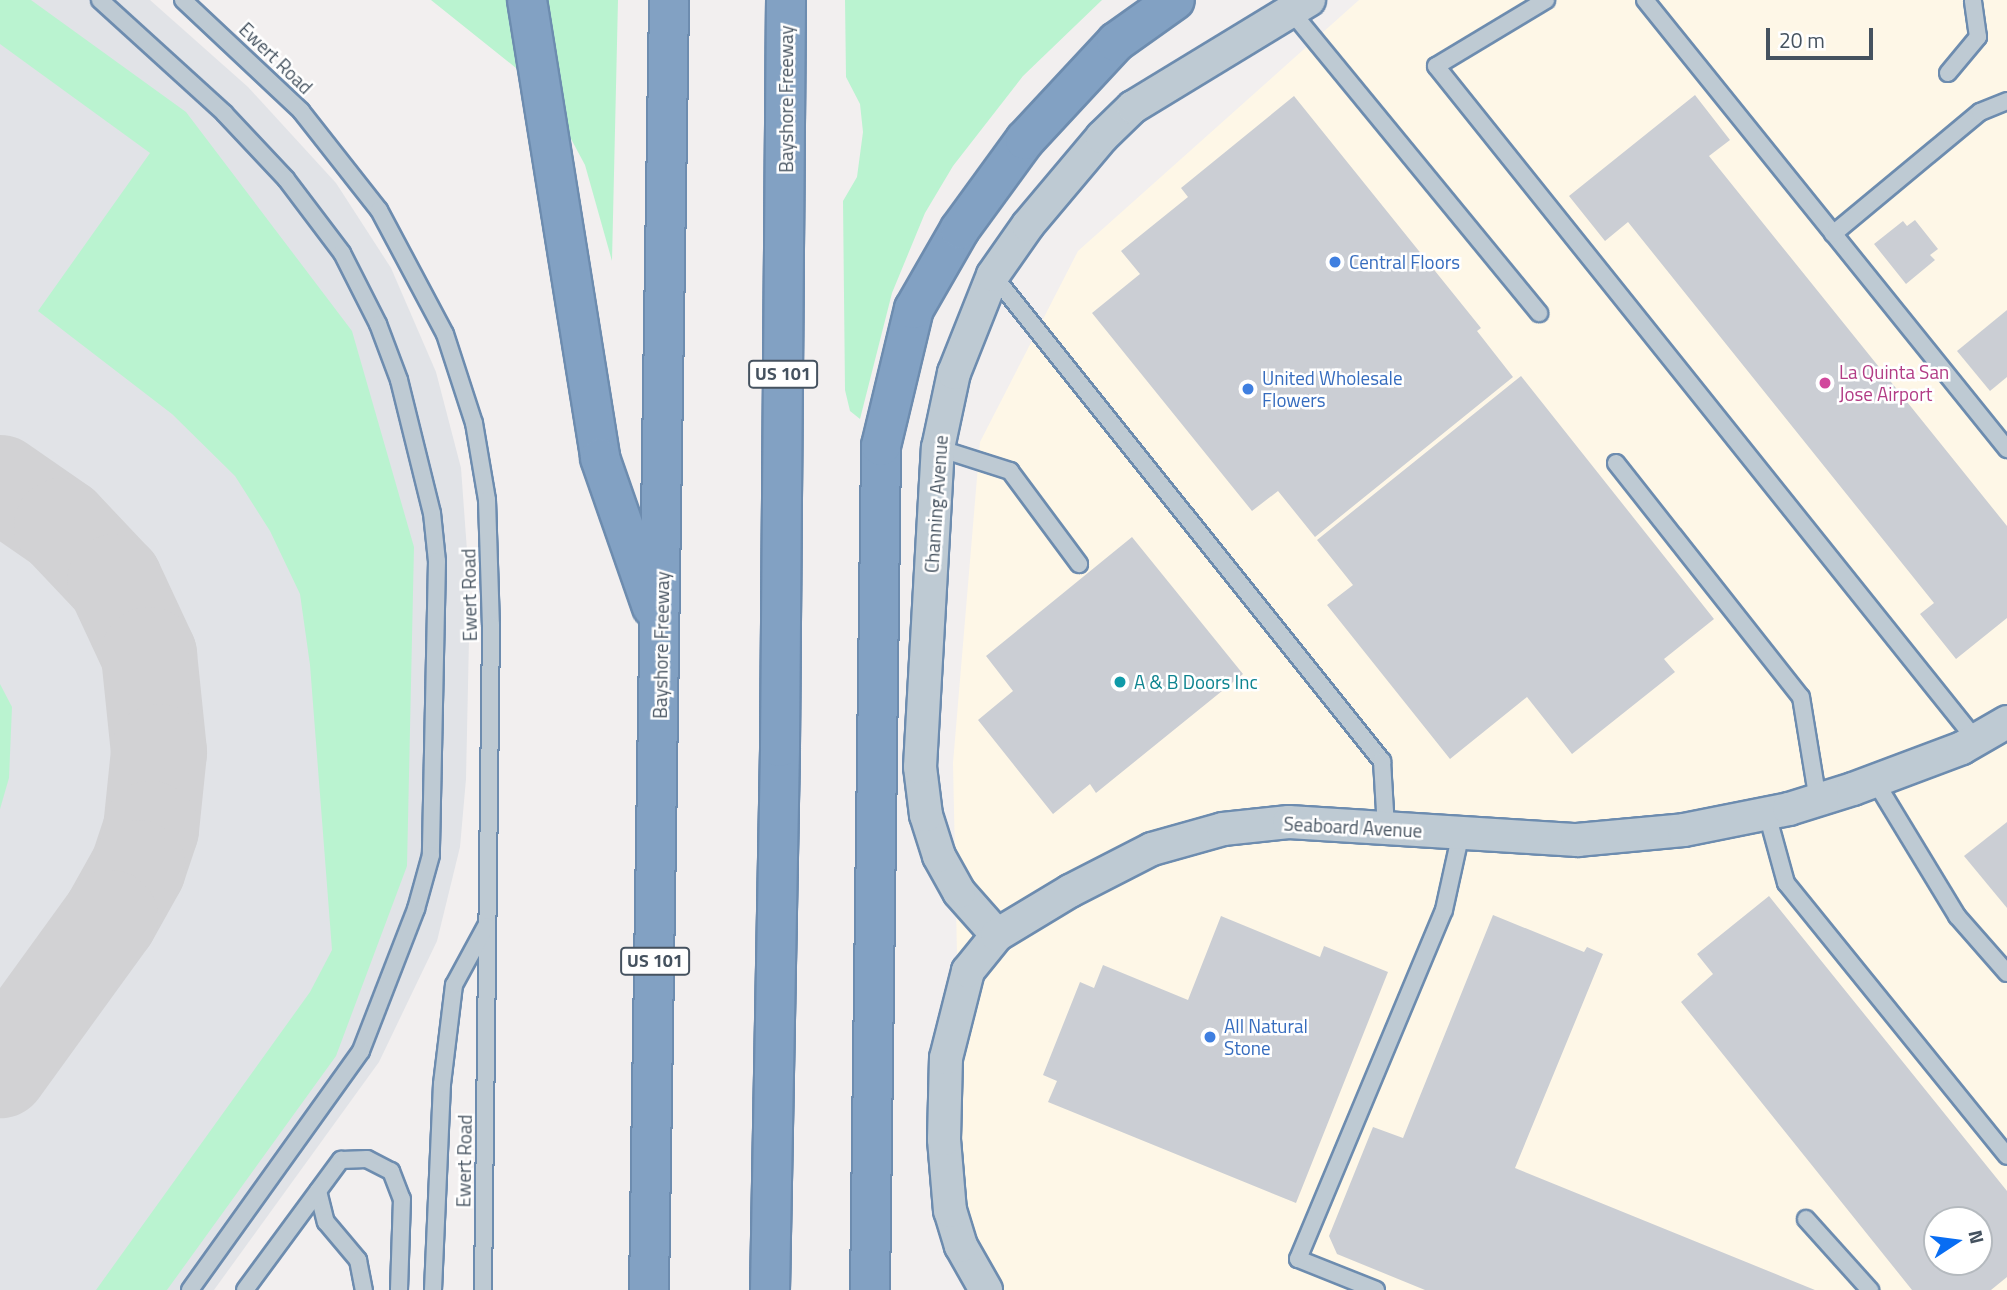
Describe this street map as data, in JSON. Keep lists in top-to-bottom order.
{
  "streets": {
    "highway": ["Bayshore Freeway", "US 101"],
    "street": ["Channing Avenue", "Seaboard Avenue"],
    "lane": ["Ewert Road"]
  },
  "crossings": [
    ["Channing Avenue", "Seaboard Avenue"]
  ],
  "places": [
    "Central Floors",
    "La Quinta San Jose Airport",
    "United Wholesale Flowers",
    "A & B Doors Inc",
    "All Natural Stone"
  ],
  "scale_bar": "20 m",
  "north": "right"
}
